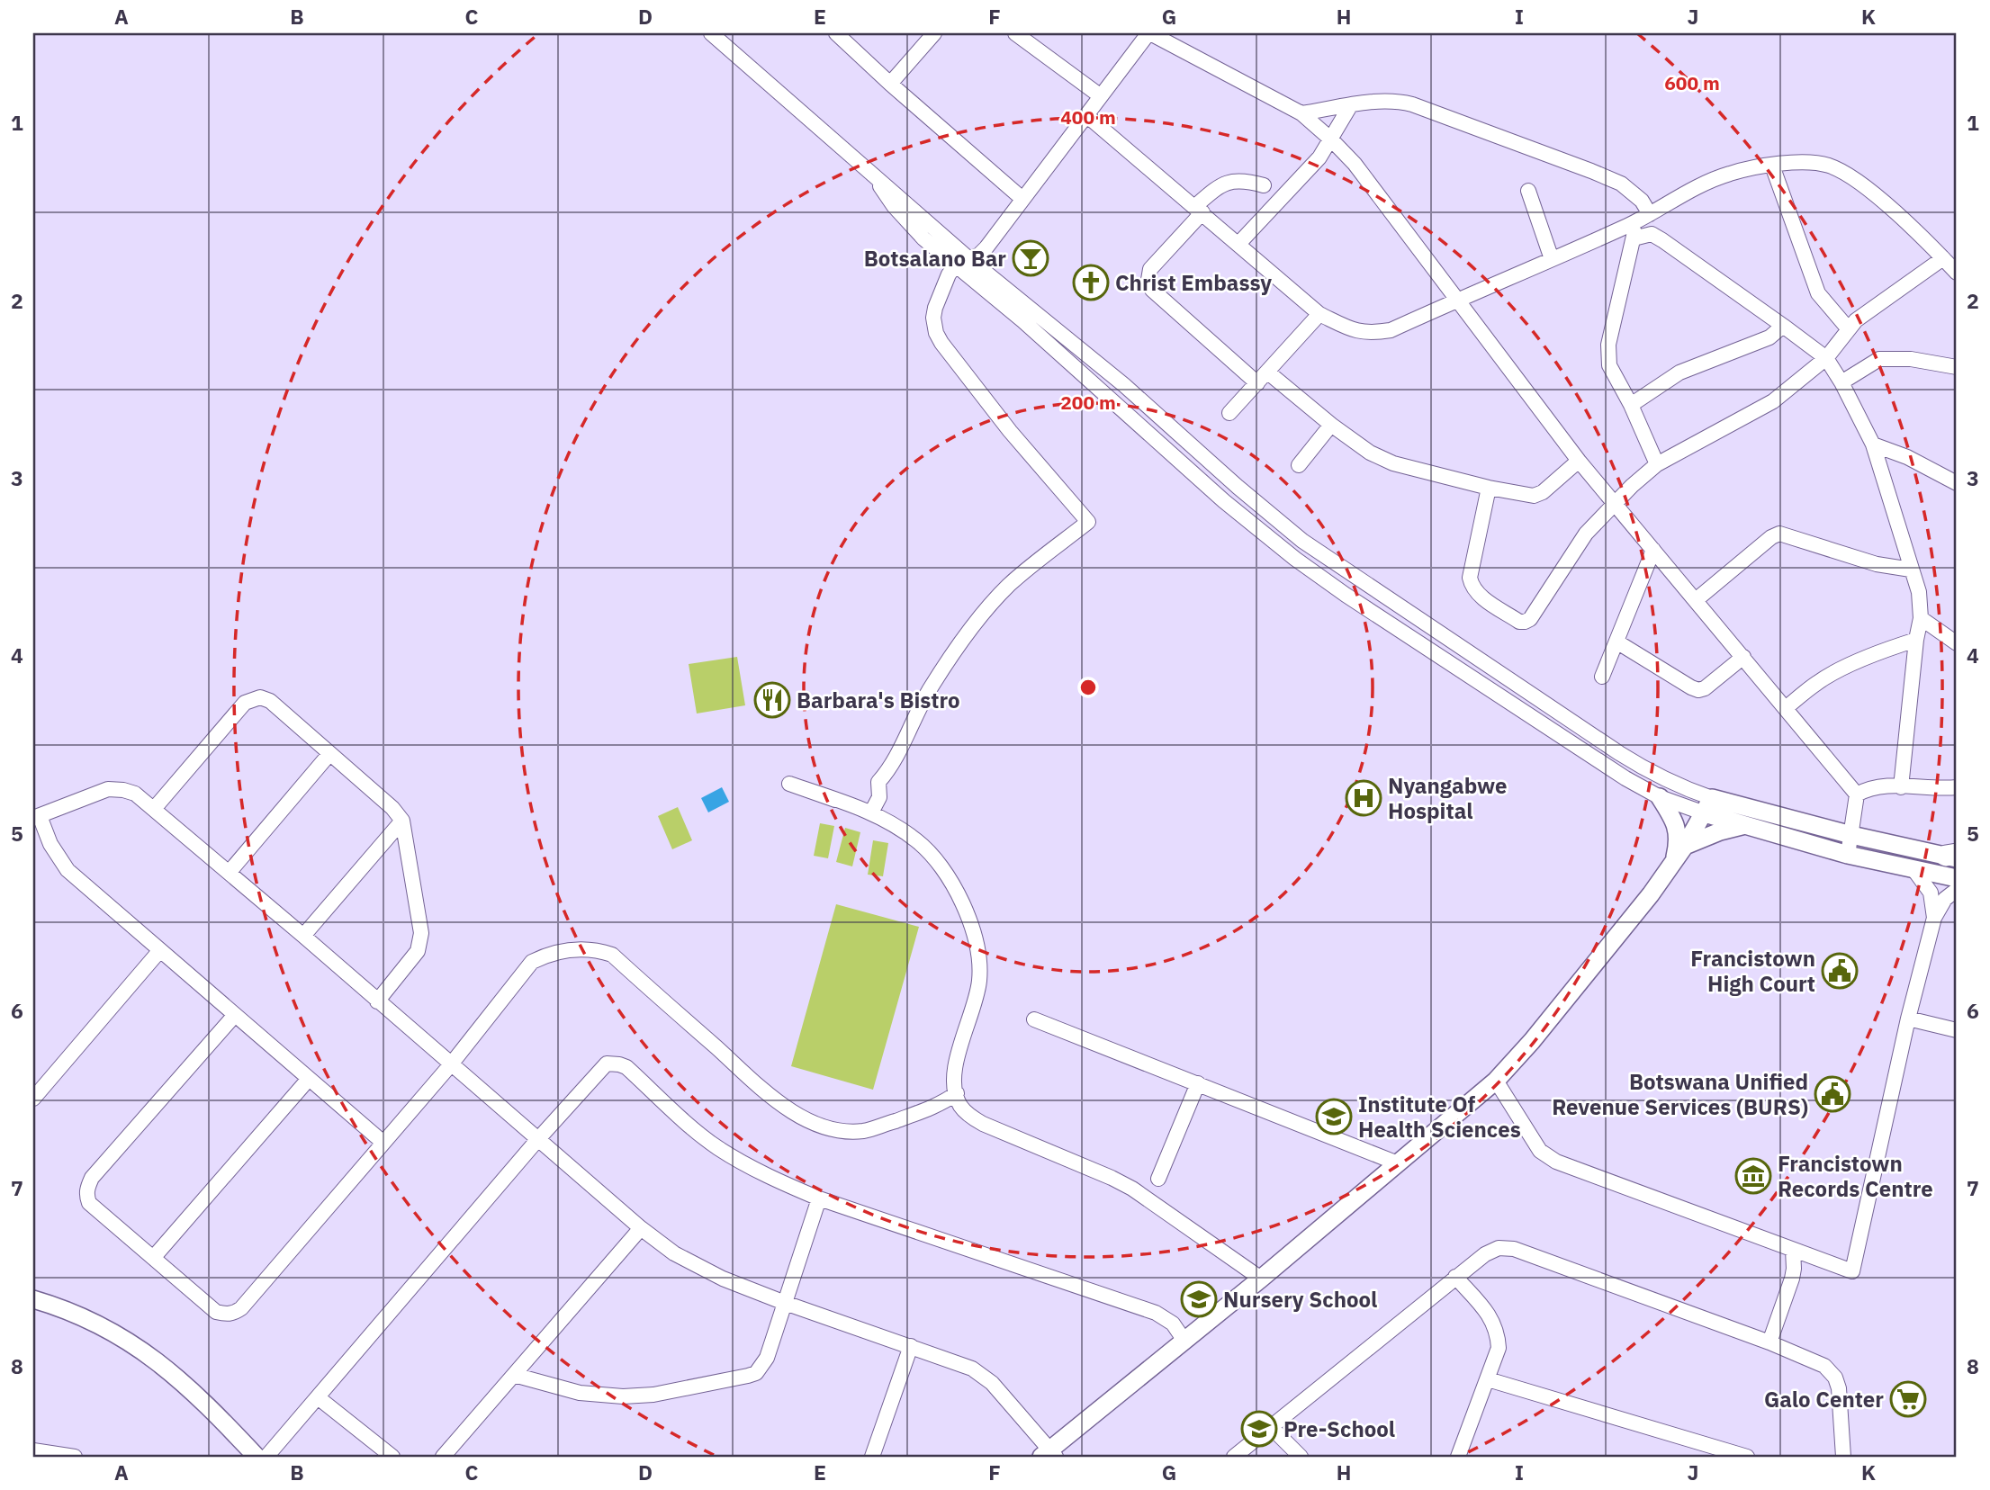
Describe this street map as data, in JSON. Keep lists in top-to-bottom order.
{
  "places": {
    "bar": ["Botsalano Bar"],
    "church": ["Christ Embassy"],
    "restaurant": ["Barbara's Bistro"],
    "hospital": ["Nyangabwe Hospital"],
    "public building": ["Francistown High Court", "Botswana Unified Revenue Services (BURS)"],
    "school or university": ["Institute Of Health Sciences", "Nursery School", "Pre-School"],
    "museum": ["Francistown Records Centre"],
    "supermarket": ["Galo Center"]
  },
  "grid": {
    "columns": [
      "A",
      "B",
      "C",
      "D",
      "E",
      "F",
      "G",
      "H",
      "I",
      "J",
      "K"
    ],
    "rows": [
      "1",
      "2",
      "3",
      "4",
      "5",
      "6",
      "7",
      "8"
    ]
  },
  "rings": ["600 m", "400 m", "200 m"]
}
